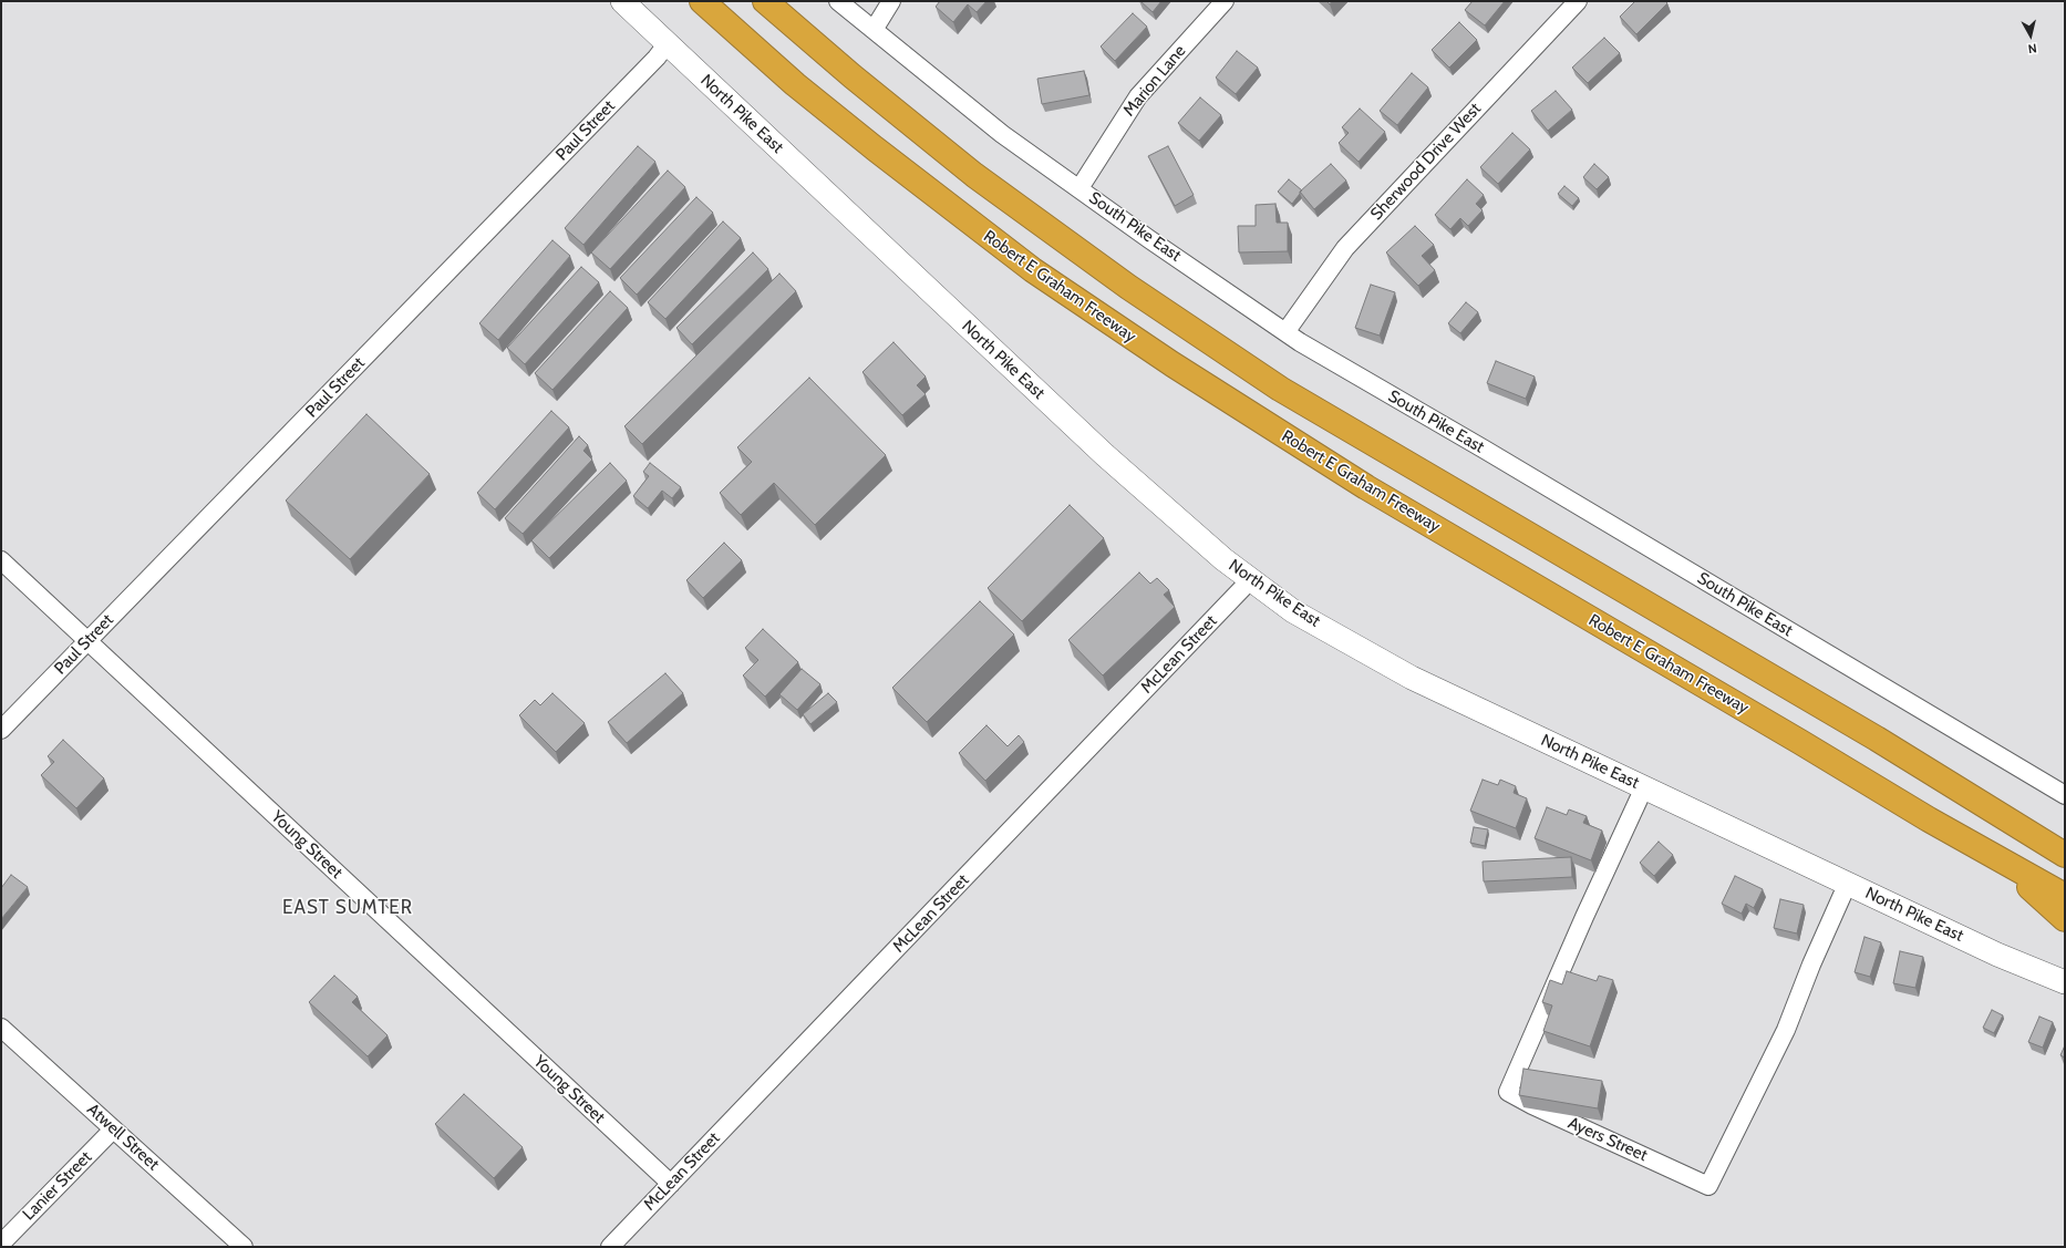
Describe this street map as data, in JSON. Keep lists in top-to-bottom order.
{
  "streets": {
    "highway": ["Robert E Graham Freeway"],
    "street": [
      "Marion Lane",
      "North Pike East",
      "Paul Street",
      "Sherwood Drive West",
      "South Pike East",
      "McLean Street",
      "Young Street",
      "Atwell Street",
      "Ayers Street",
      "Lanier Street"
    ]
  },
  "crossings": [
    ["Marion Lane", "South Pike East"],
    ["North Pike East", "Paul Street"],
    ["North Pike East", "McLean Street"],
    ["North Pike East", "Ayers Street"],
    ["Paul Street", "Young Street"],
    ["Sherwood Drive West", "South Pike East"],
    ["McLean Street", "Young Street"],
    ["Atwell Street", "Lanier Street"]
  ],
  "districts": ["EAST SUMTER"],
  "north": "bottom"
}
